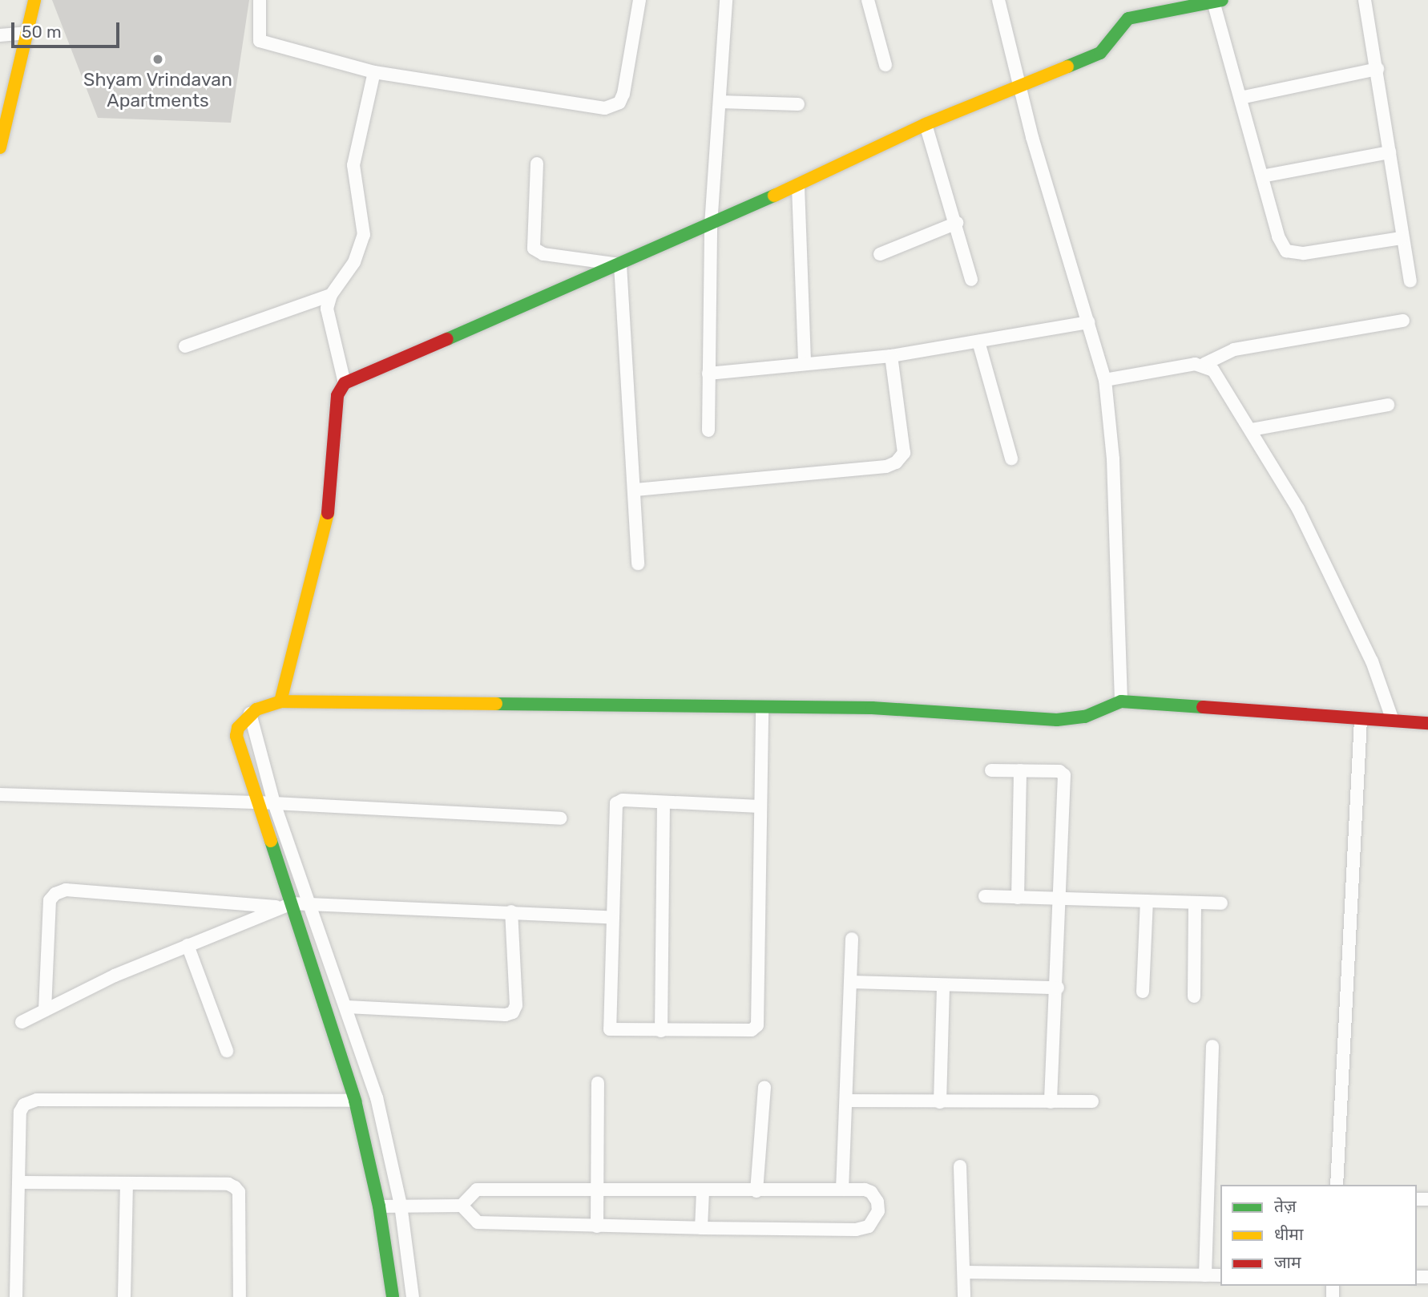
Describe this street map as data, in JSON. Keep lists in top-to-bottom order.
{
  "places": ["Shyam Vrindavan Apartments"],
  "legend": ["तेज़", "धीमा", "जाम"],
  "scale_bar": "50 m"
}
